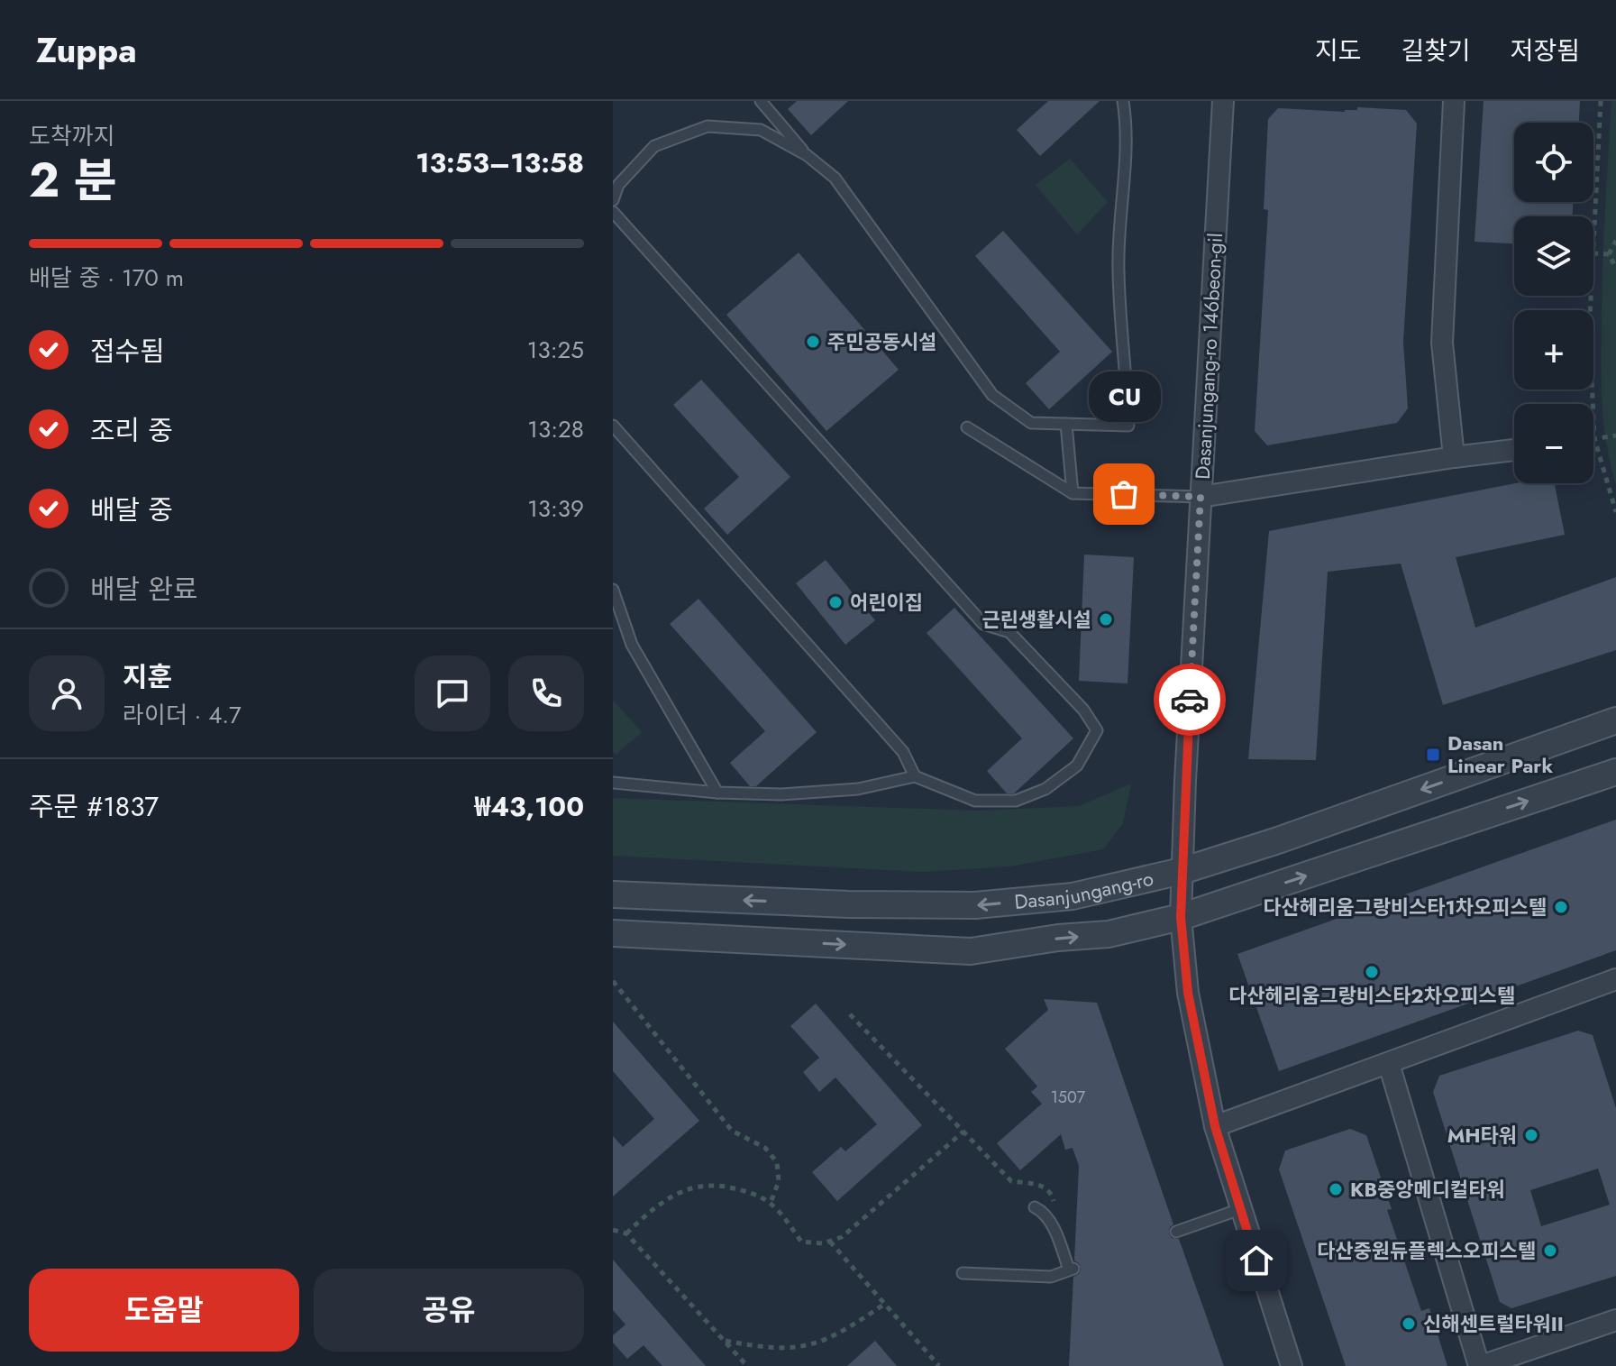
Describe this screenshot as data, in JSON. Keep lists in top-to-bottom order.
{
  "streets": {
    "street": ["Dasanjungang-ro 146beon-gil", "Dasanjungang-ro"]
  },
  "crossings": [
    ["Dasanjungang-ro 146beon-gil", "Dasanjungang-ro"]
  ],
  "places": {
    "other": [
      "주민공동시설",
      "CU",
      "어린이집",
      "근린생활시설",
      "다산헤리움그랑비스타1차오피스텔",
      "다산헤리움그랑비스타2차오피스텔",
      "MH타워",
      "KB중앙메디컬타워",
      "다산중원듀플렉스오피스텔",
      "신해센트럴타워II"
    ],
    "transit": ["Dasan Linear Park"]
  },
  "house_numbers": ["1507"],
  "page": {
    "header": "Zuppa",
    "nav": ["지도", "길찾기", "저장됨"],
    "heading": ["2 분", "도착까지", "13:53–13:58"],
    "panel": [
      "지훈",
      "라이더 · 4.7",
      "주문 #1837",
      "₩43,100"
    ],
    "map_buttons": ["+", "−"],
    "bar": "배달 중 · 170 m",
    "list": [
      ["접수됨", "13:25"],
      ["조리 중", "13:28"],
      ["배달 중", "13:39"],
      "배달 완료"
    ],
    "bubble": "CU",
    "buttons": ["도움말", "공유"]
  }
}
